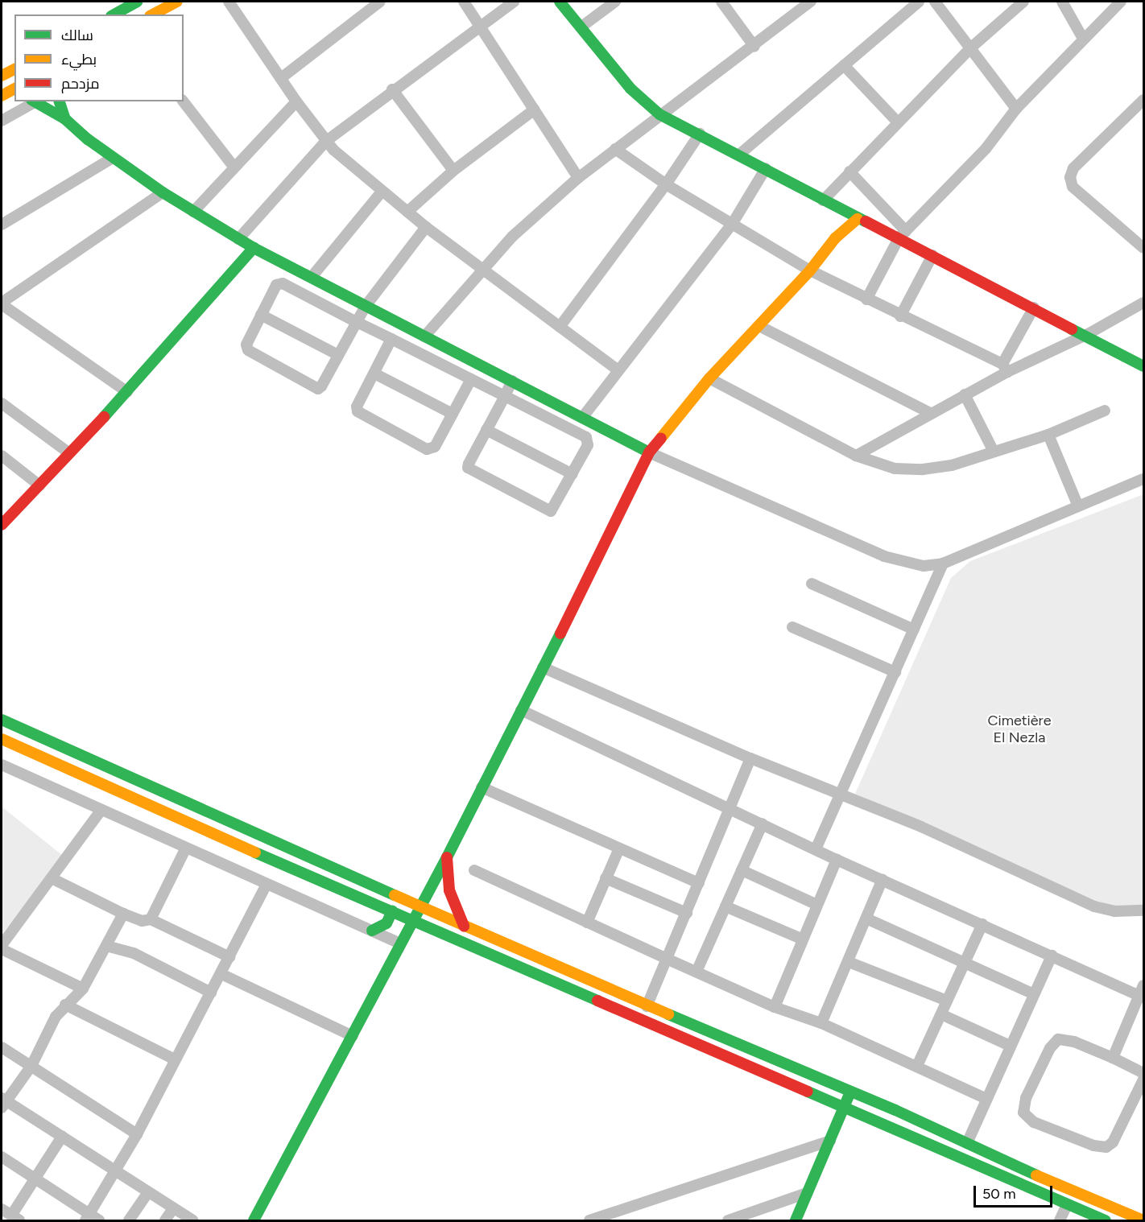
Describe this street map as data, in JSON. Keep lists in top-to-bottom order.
{
  "parks": ["Cimetière El Nezla"],
  "legend": ["سالك", "بطيء", "مزدحم"],
  "scale_bar": "50 m"
}
